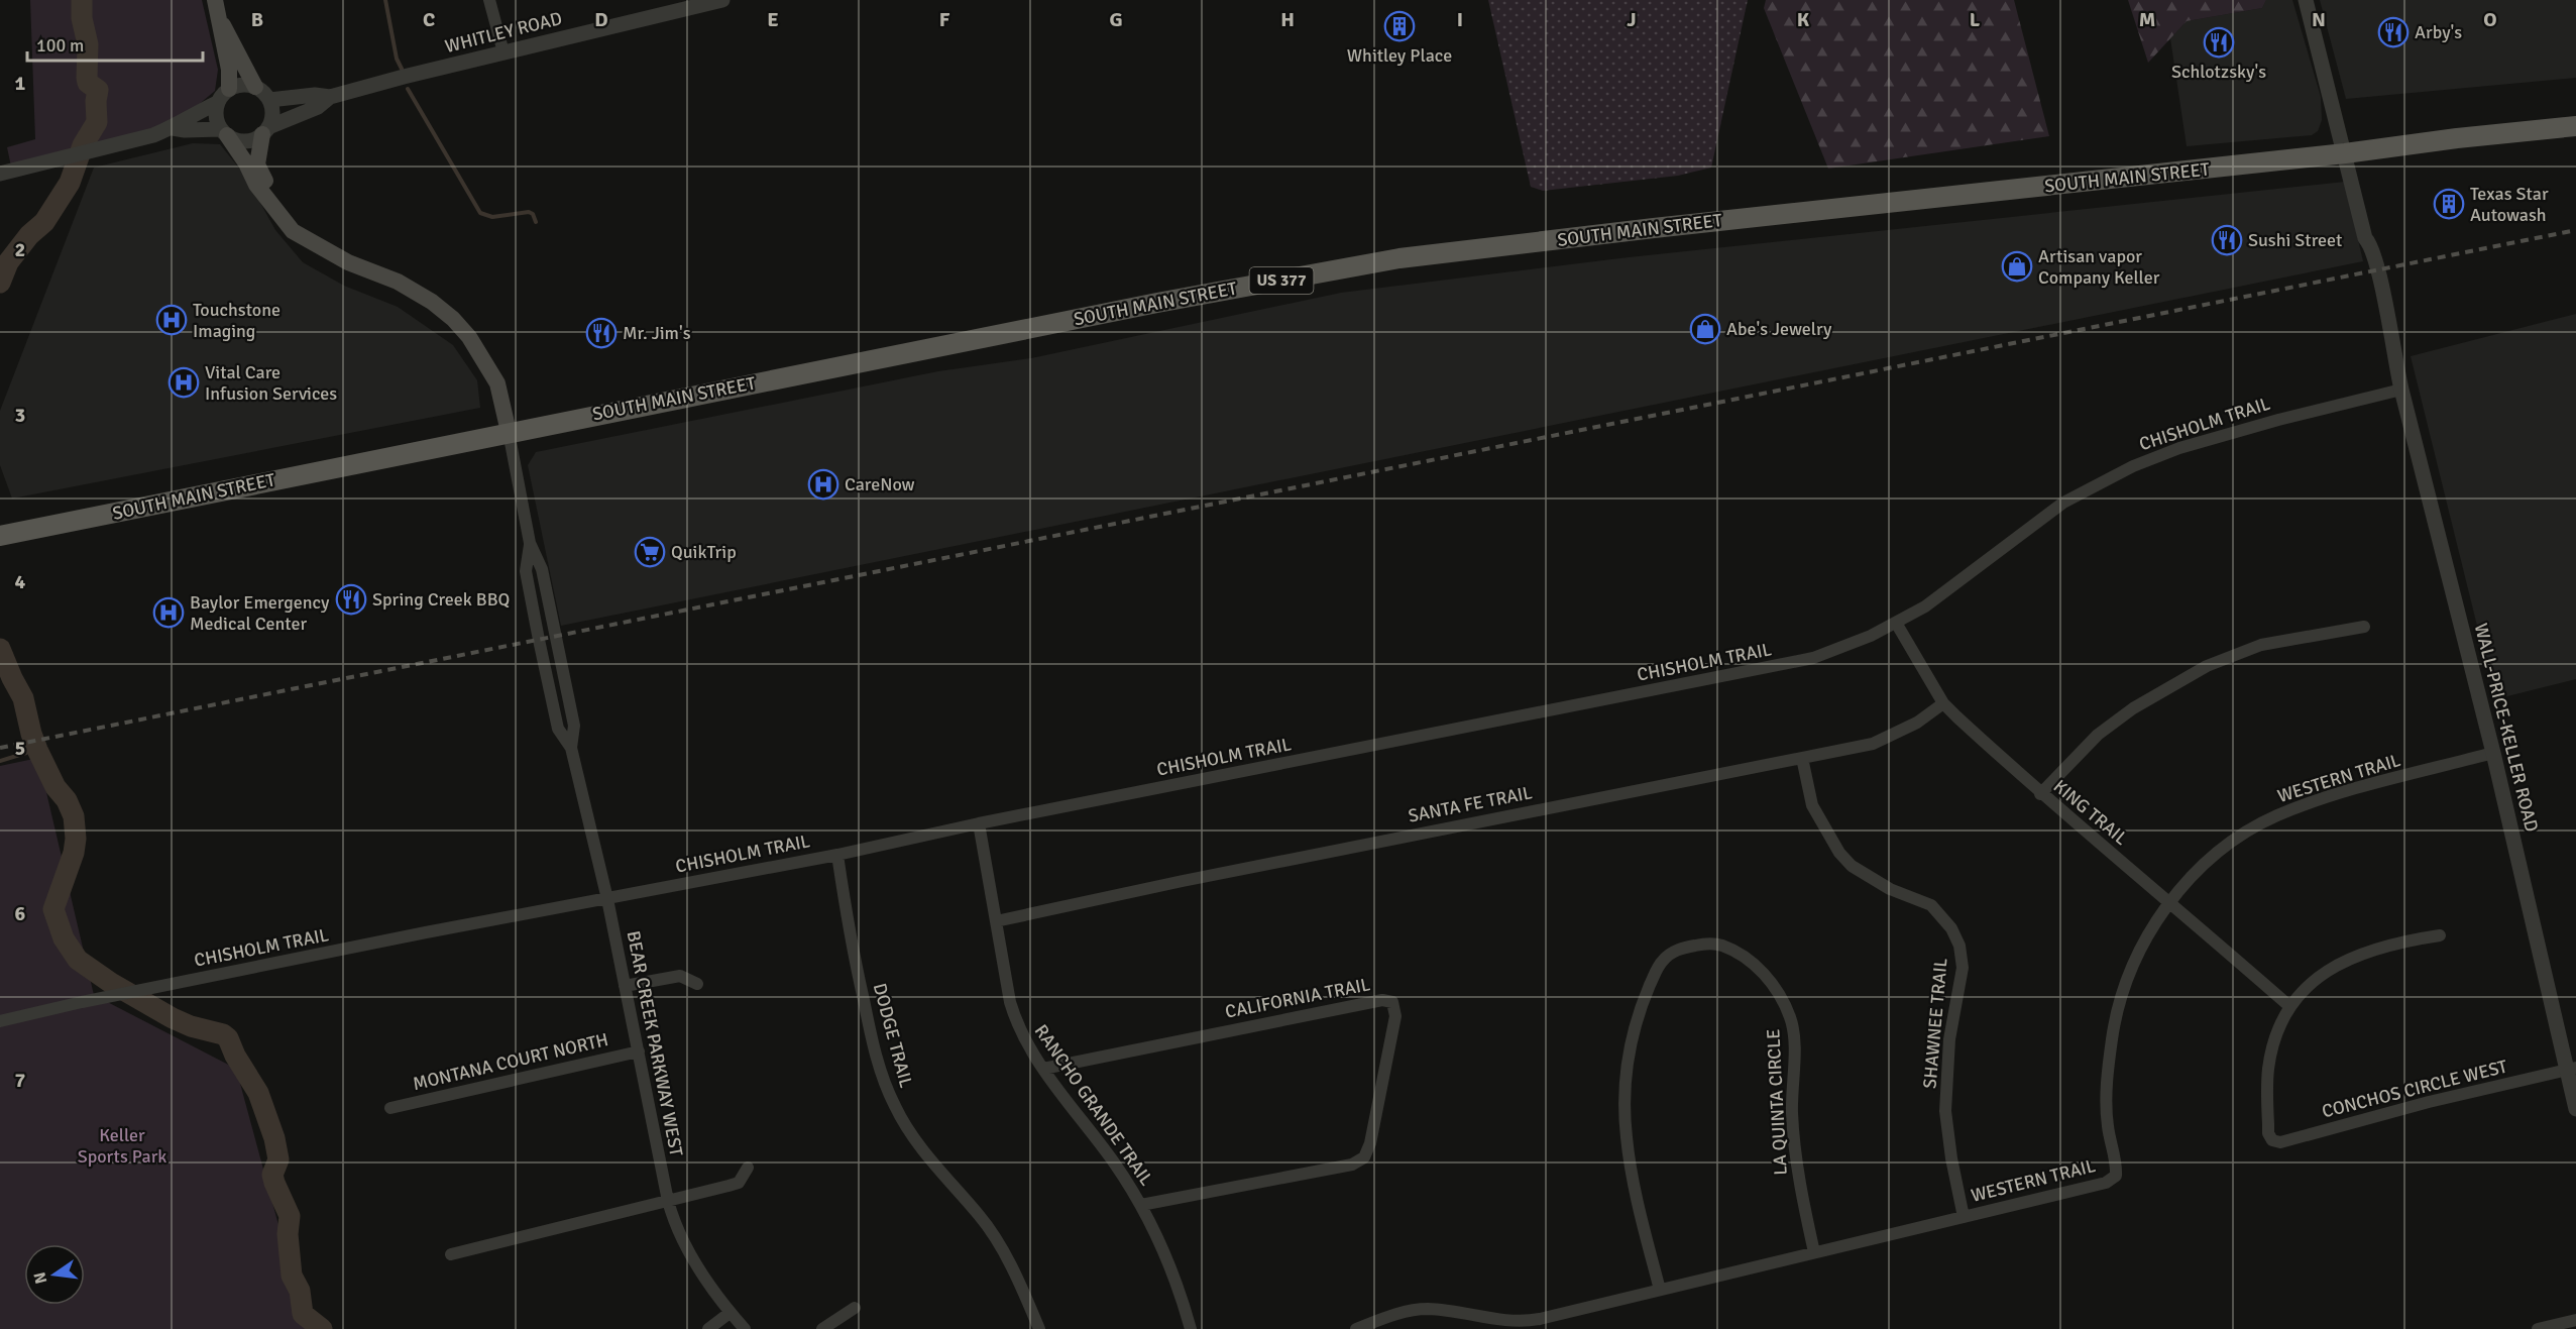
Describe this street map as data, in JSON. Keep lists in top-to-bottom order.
{
  "streets": {
    "main road": ["SOUTH MAIN STREET", "US 377"],
    "street": [
      "WHITLEY ROAD",
      "CHISHOLM TRAIL",
      "WALL-PRICE-KELLER ROAD",
      "WESTERN TRAIL",
      "SANTA FE TRAIL",
      "KING TRAIL",
      "CALIFORNIA TRAIL",
      "SHAWNEE TRAIL",
      "DODGE TRAIL",
      "BEAR CREEK PARKWAY WEST",
      "MONTANA COURT NORTH",
      "CONCHOS CIRCLE WEST",
      "LA QUINTA CIRCLE",
      "RANCHO GRANDE TRAIL"
    ]
  },
  "crossings": [
    ["SOUTH MAIN STREET", "WALL-PRICE-KELLER ROAD"],
    ["SOUTH MAIN STREET", "BEAR CREEK PARKWAY WEST"],
    ["CHISHOLM TRAIL", "WALL-PRICE-KELLER ROAD"],
    ["CHISHOLM TRAIL", "KING TRAIL"],
    ["CHISHOLM TRAIL", "DODGE TRAIL"],
    ["CHISHOLM TRAIL", "BEAR CREEK PARKWAY WEST"],
    ["CHISHOLM TRAIL", "RANCHO GRANDE TRAIL"],
    ["WALL-PRICE-KELLER ROAD", "WESTERN TRAIL"],
    ["WALL-PRICE-KELLER ROAD", "CONCHOS CIRCLE WEST"],
    ["WESTERN TRAIL", "KING TRAIL"],
    ["WESTERN TRAIL", "SHAWNEE TRAIL"],
    ["WESTERN TRAIL", "LA QUINTA CIRCLE"],
    ["SANTA FE TRAIL", "KING TRAIL"],
    ["SANTA FE TRAIL", "SHAWNEE TRAIL"],
    ["SANTA FE TRAIL", "RANCHO GRANDE TRAIL"],
    ["KING TRAIL", "CONCHOS CIRCLE WEST"],
    ["CALIFORNIA TRAIL", "RANCHO GRANDE TRAIL"],
    ["BEAR CREEK PARKWAY WEST", "MONTANA COURT NORTH"]
  ],
  "parks": ["Keller Sports Park"],
  "places": {
    "building": ["Whitley Place", "Texas Star Autowash"],
    "restaurant": [
      "Arby's",
      "Schlotzsky's",
      "Sushi Street",
      "Mr. Jim's",
      "Spring Creek BBQ"
    ],
    "shop": ["Artisan vapor Company Keller", "Abe's Jewelry"],
    "hospital": [
      "Touchstone Imaging",
      "Vital Care Infusion Services",
      "CareNow",
      "Baylor Emergency Medical Center"
    ],
    "supermarket": ["QuikTrip"]
  },
  "scale_bar": "100 m",
  "north": "left",
  "grid": {
    "columns": [
      "B",
      "C",
      "D",
      "E",
      "F",
      "G",
      "H",
      "I",
      "J",
      "K",
      "L",
      "M",
      "N",
      "O"
    ],
    "rows": [
      "1",
      "2",
      "3",
      "4",
      "5",
      "6",
      "7"
    ]
  }
}
